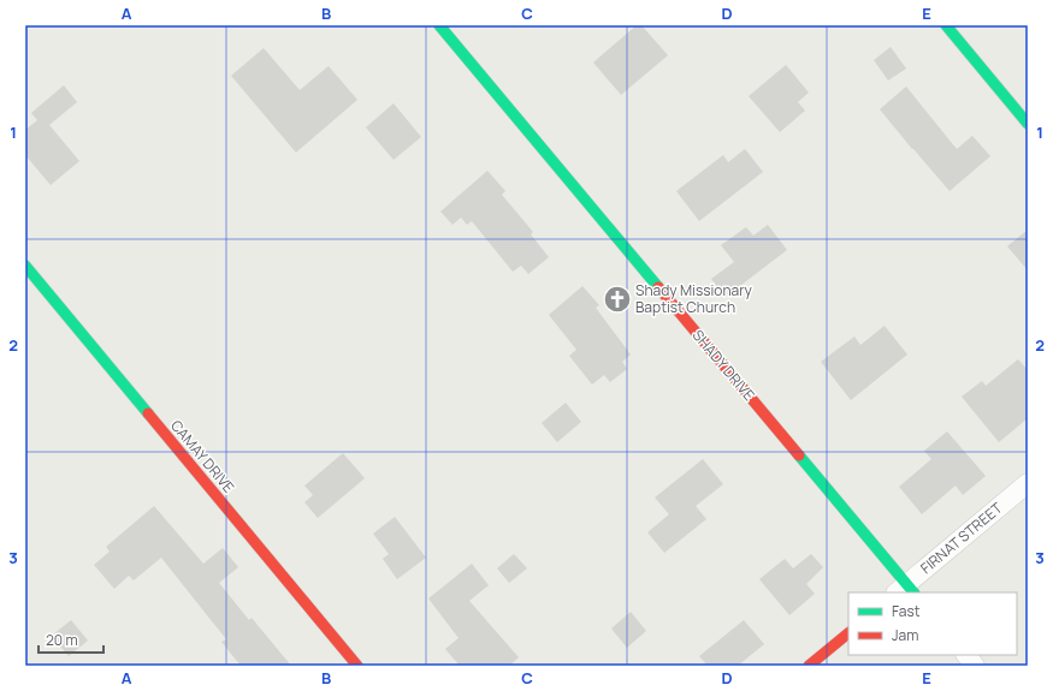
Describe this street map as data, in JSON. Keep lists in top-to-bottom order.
{
  "streets": {
    "street": ["SHADY DRIVE", "CAMAY DRIVE", "FIRNAT STREET"]
  },
  "crossings": [
    ["SHADY DRIVE", "FIRNAT STREET"]
  ],
  "places": {
    "church": ["Shady Missionary Baptist Church"]
  },
  "legend": ["Fast", "Jam"],
  "scale_bar": "20 m",
  "grid": {
    "columns": [
      "A",
      "B",
      "C",
      "D",
      "E"
    ],
    "rows": ["1", "2", "3"]
  }
}
